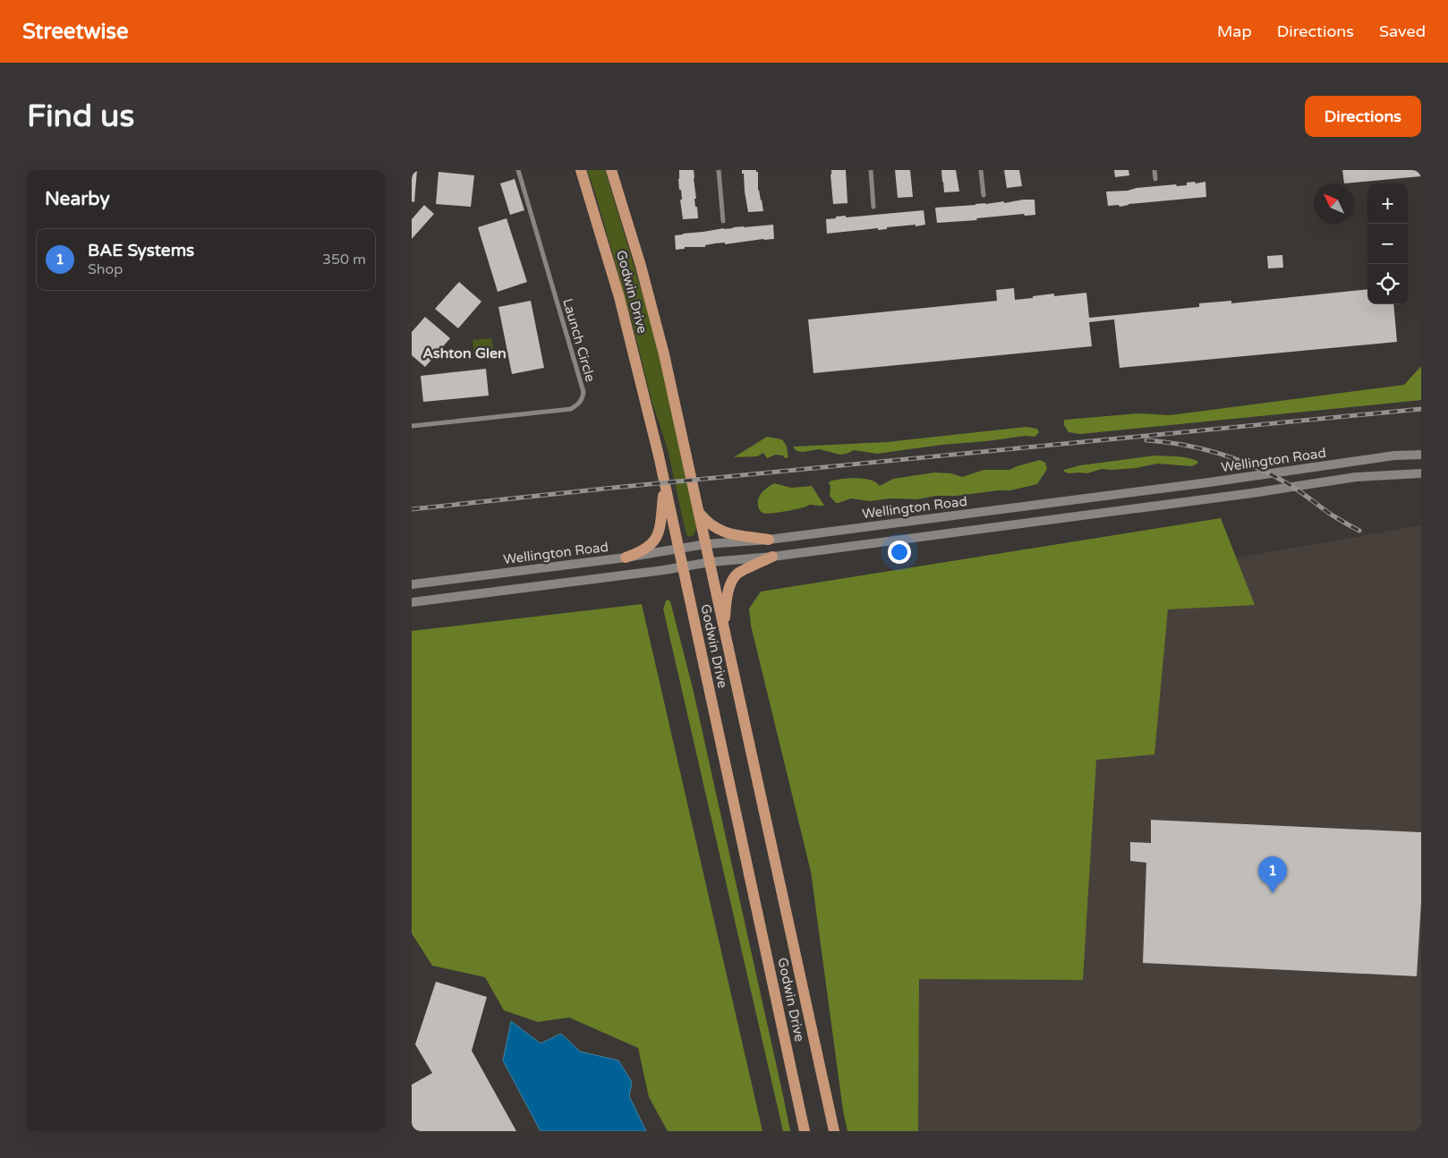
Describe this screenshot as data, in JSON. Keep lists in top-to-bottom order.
{
  "streets": {
    "main road": ["Godwin Drive", "Wellington Road"],
    "street": ["Launch Circle"]
  },
  "crossings": [
    ["Godwin Drive", "Wellington Road"]
  ],
  "districts": ["Ashton Glen"],
  "north": "top left",
  "page": {
    "header": "Streetwise",
    "nav": ["Map", "Directions", "Saved"],
    "buttons": "Directions",
    "title": "Find us",
    "heading": "Nearby",
    "map_buttons": ["+", "−"],
    "list": [
      {
        "mark": "1",
        "name": "BAE Systems",
        "note": "Shop",
        "value": "350 m"
      }
    ],
    "pins": "1"
  }
}
